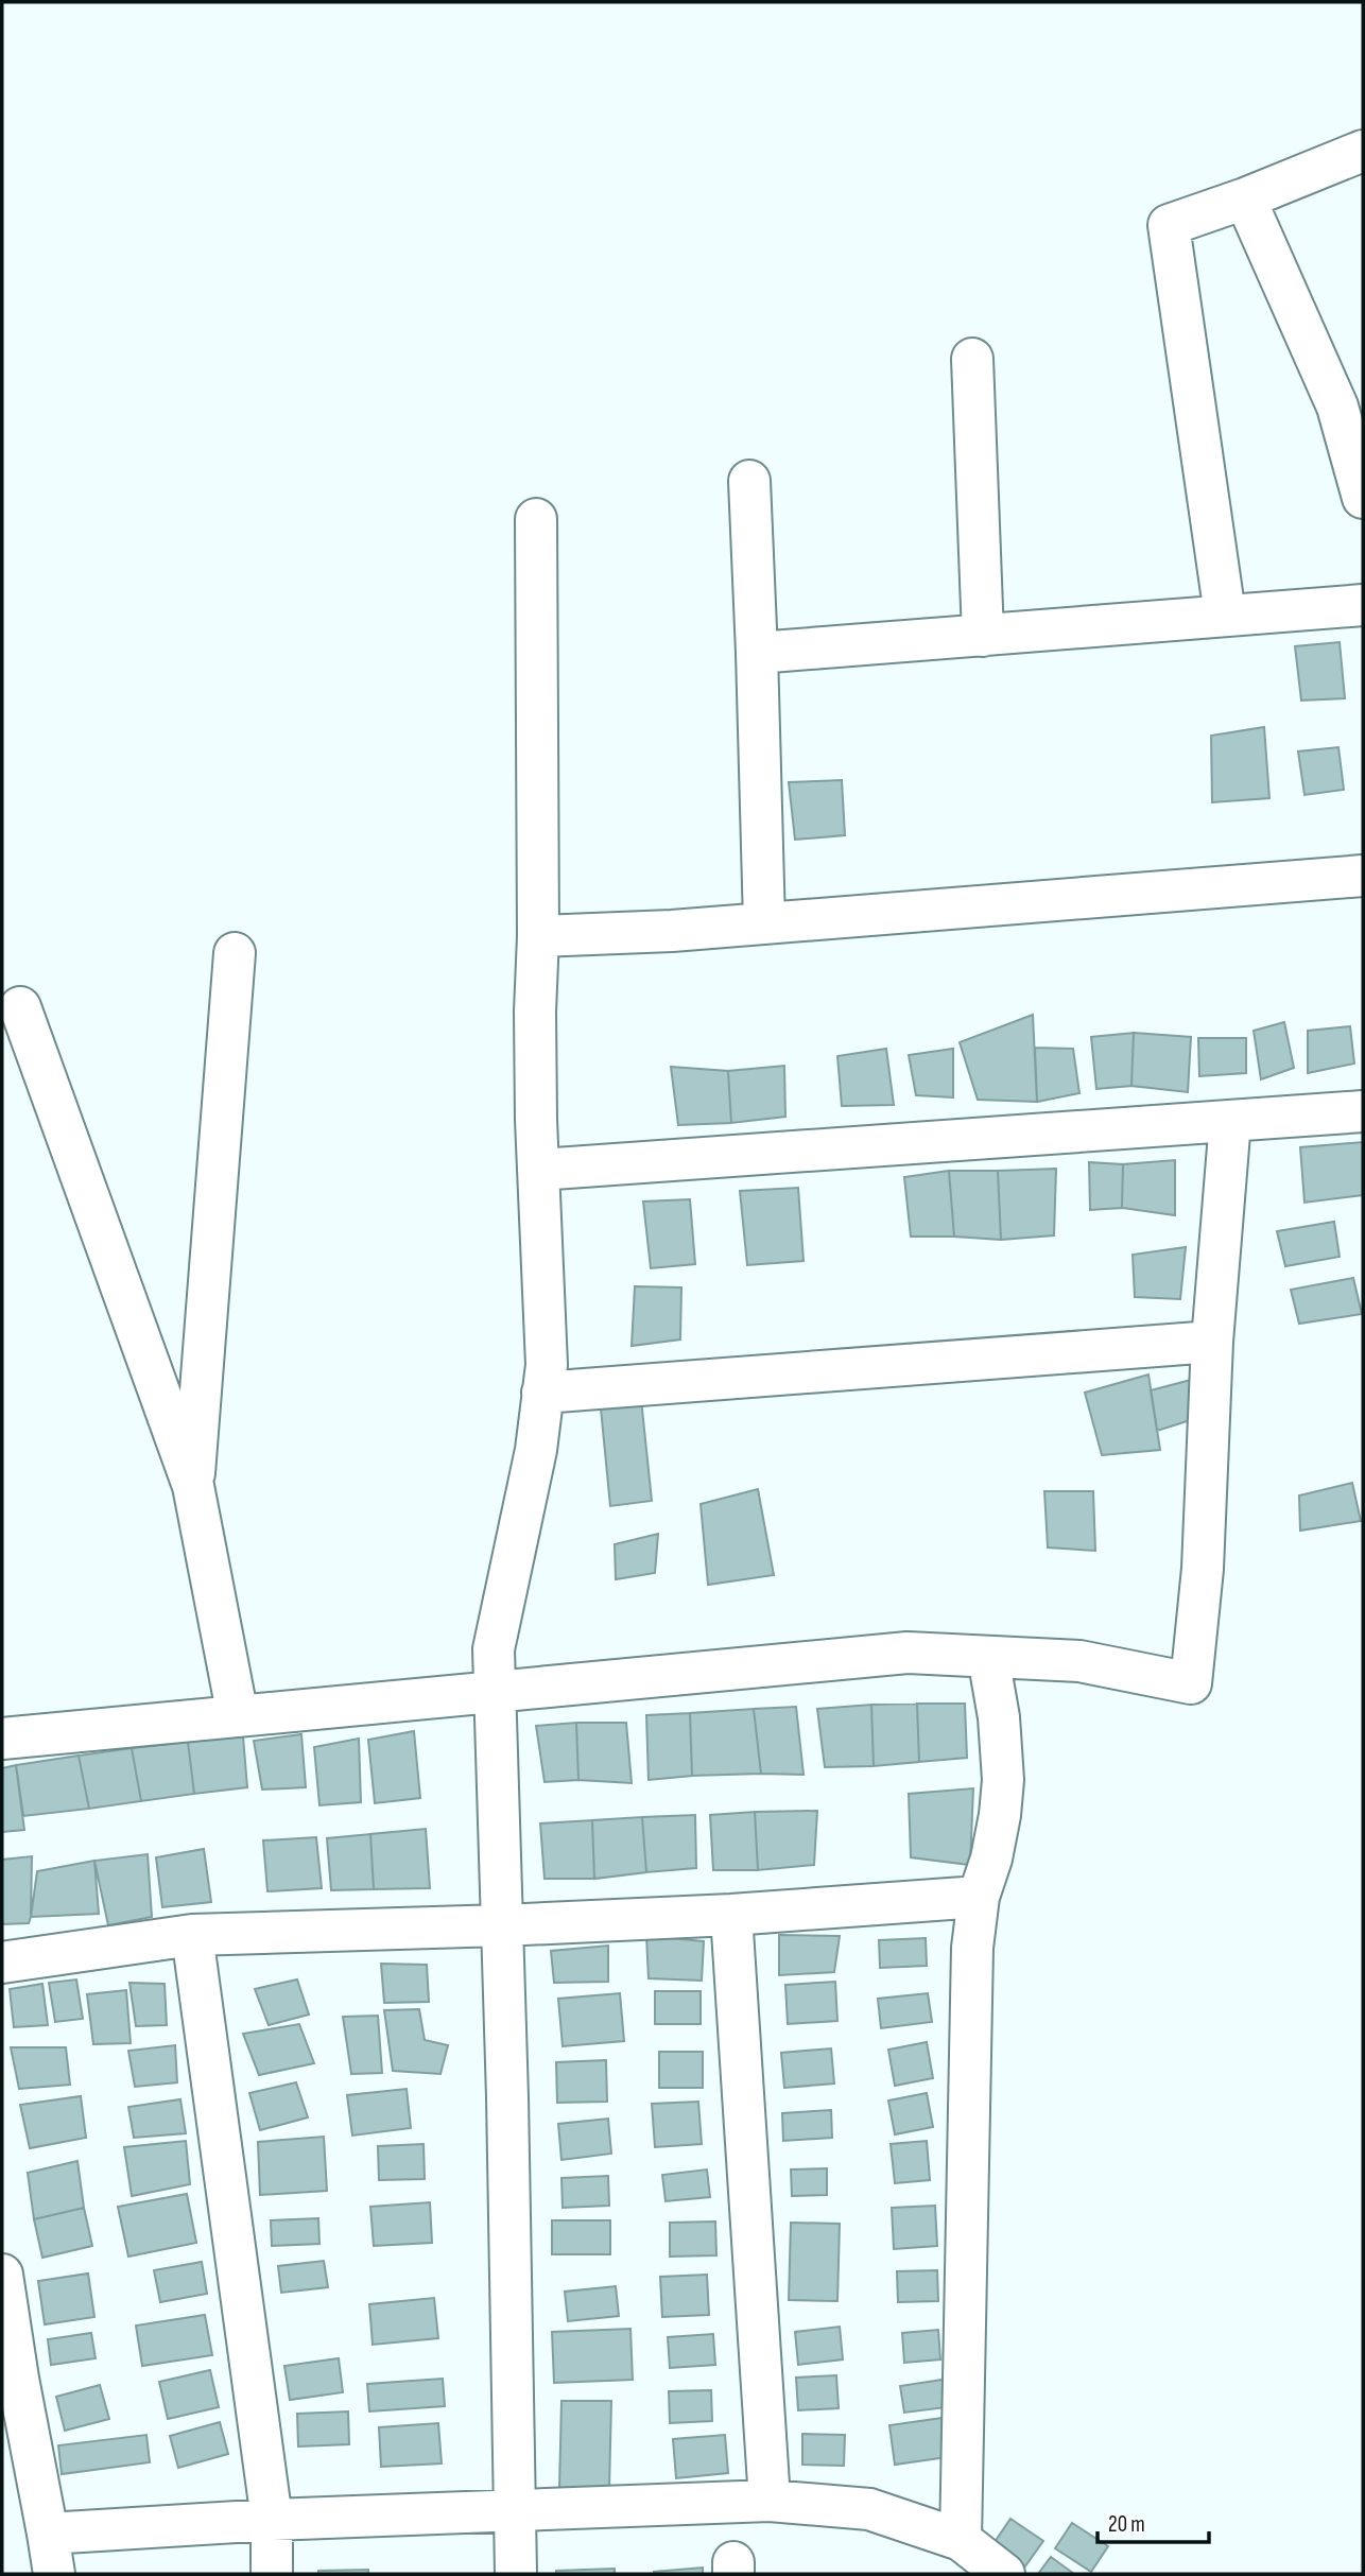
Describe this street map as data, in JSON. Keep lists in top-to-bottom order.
{
  "scale_bar": "20 m"
}
